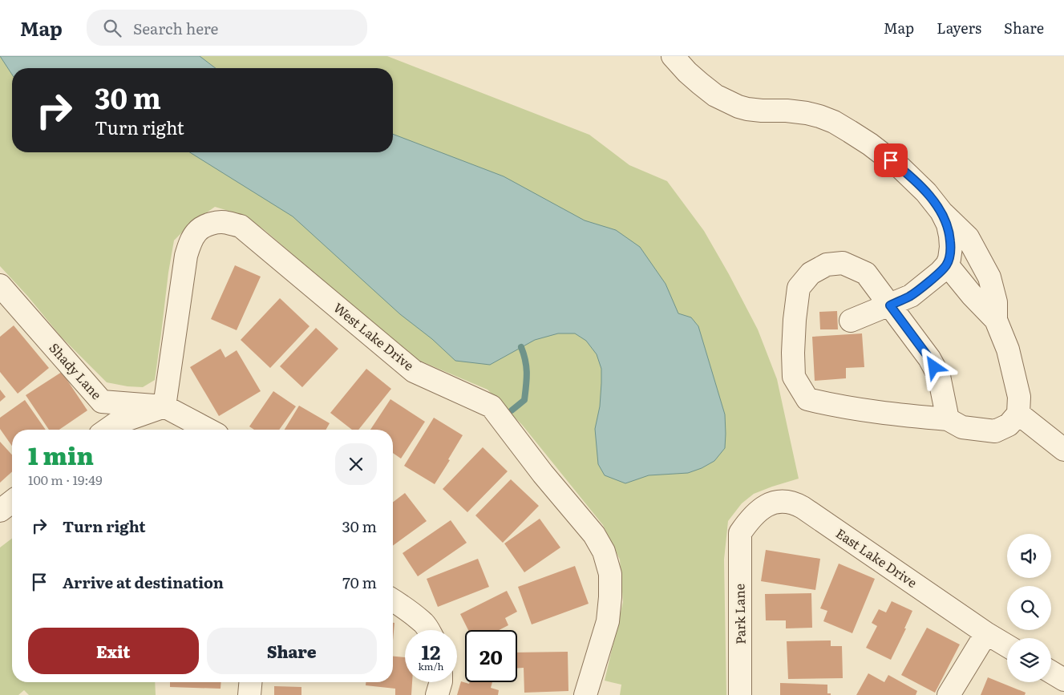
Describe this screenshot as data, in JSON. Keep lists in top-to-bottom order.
{
  "streets": {
    "lane": [
      "West Lake Drive",
      "Shady Lane",
      "East Lake Drive",
      "Park Lane"
    ]
  },
  "crossings": [
    ["West Lake Drive", "Shady Lane"],
    ["East Lake Drive", "Park Lane"]
  ],
  "page": {
    "header": "Map",
    "search": "Search here",
    "nav": ["Map", "Layers", "Share"],
    "turn": ["30 m", "Turn right"],
    "heading": ["1 min", "100 m · 19:49"],
    "list": [
      {
        "name": "Turn right",
        "value": "30 m"
      },
      {
        "name": "Arrive at destination",
        "value": "70 m"
      }
    ],
    "buttons": ["Exit", "Share"],
    "speed": "12 km/h",
    "limit": "20"
  }
}
